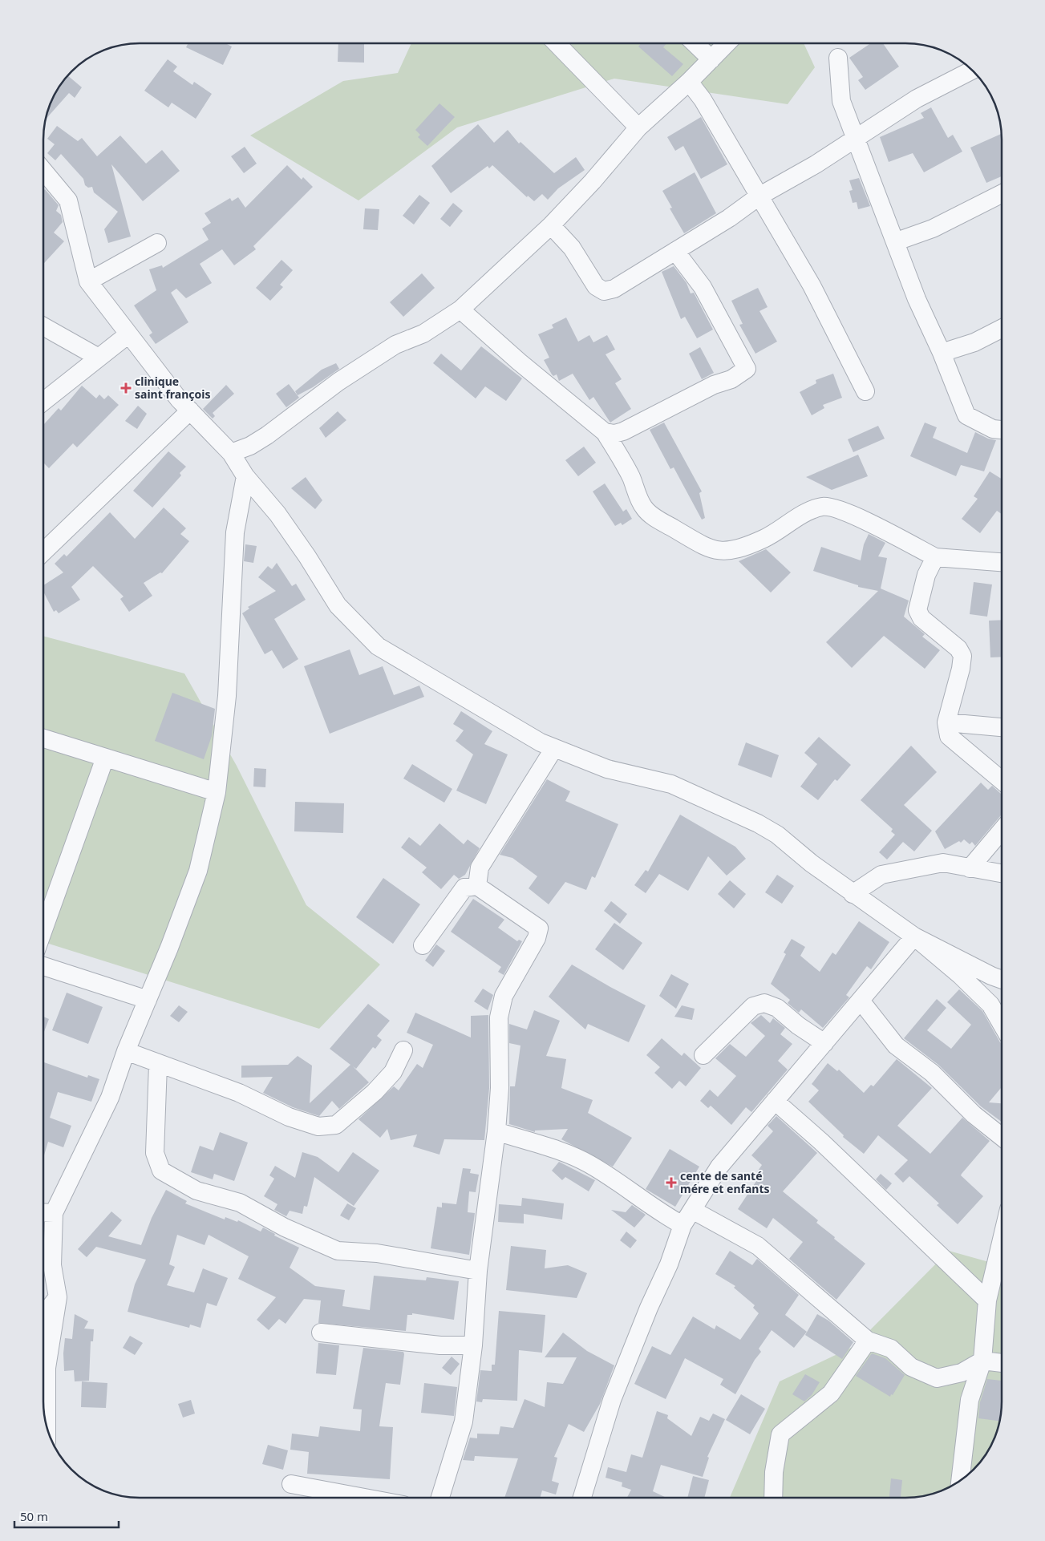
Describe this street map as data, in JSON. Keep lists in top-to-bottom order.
{
  "places": {
    "health": ["clinique saint françois", "cente de santé mére et enfants"]
  },
  "scale_bar": "50 m"
}
